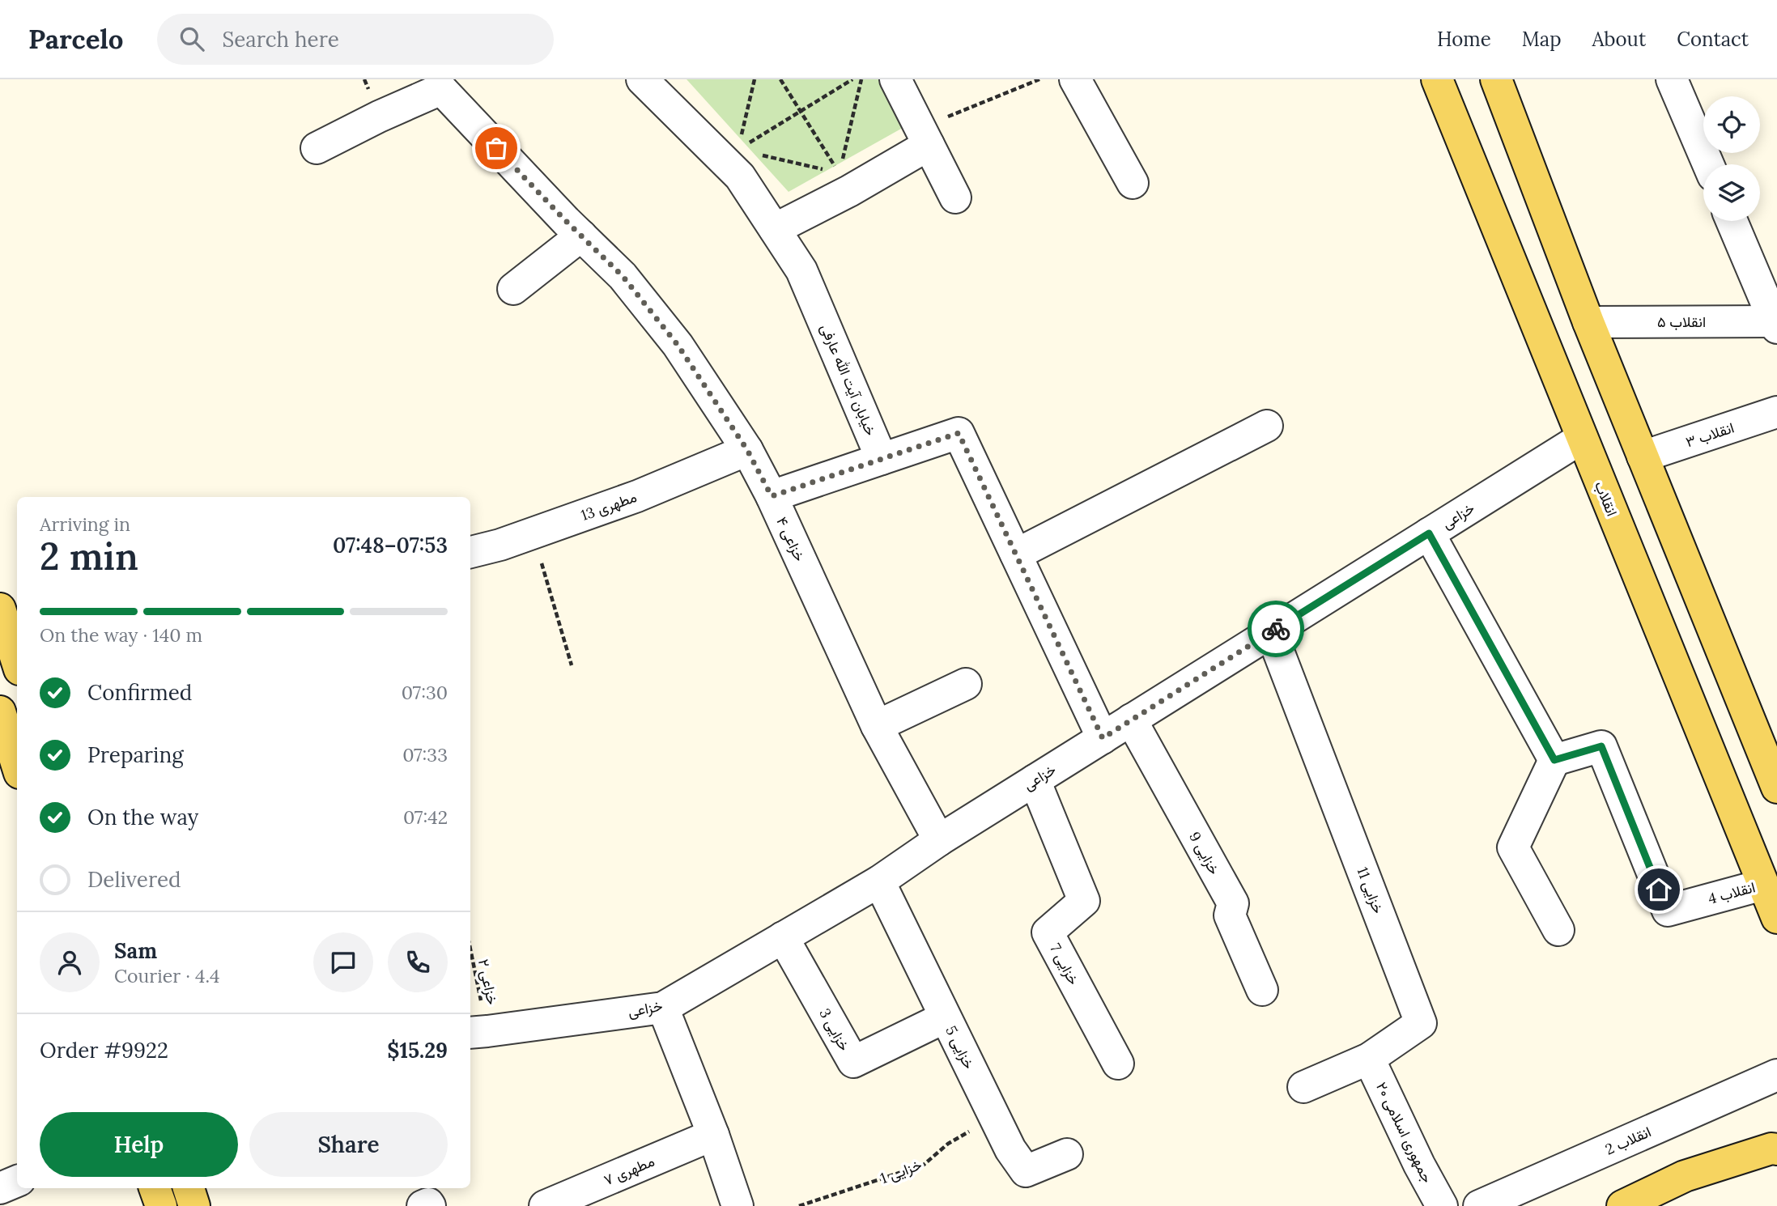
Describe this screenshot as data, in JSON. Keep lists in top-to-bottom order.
{
  "streets": {
    "main road": ["انقلاب"],
    "street": [
      "انقلاب ۵",
      "خیابان آیت الله عارفی",
      "انقلاب ۳",
      "مطهری 13",
      "خزاعی",
      "خزاعی ۴",
      "خزایی 9",
      "خزایی 11",
      "انقلاب 4",
      "خزایی 7",
      "خزایی 3",
      "خزایی 5",
      "جمهوری اسلامی ۲۰",
      "انقلاب 2",
      "مطهری ۷"
    ],
    "path": ["خزاعی ۲", "خزایی 1"]
  },
  "crossings": [
    ["انقلاب", "خزاعی"],
    ["انقلاب", "انقلاب 4"],
    ["مطهری 13", "خزاعی ۴"],
    ["خزاعی", "خزاعی ۴"],
    ["خزاعی", "خزایی 9"],
    ["خزاعی", "خزایی 11"],
    ["خزاعی", "خزایی 7"],
    ["خزاعی", "خزاعی ۲"],
    ["خزاعی", "خزایی 3"],
    ["خزاعی", "خزایی 5"],
    ["خزایی 11", "جمهوری اسلامی ۲۰"],
    ["خزایی 3", "خزایی 5"],
    ["خزایی 5", "خزایی 1"]
  ],
  "page": {
    "header": "Parcelo",
    "search": "Search here",
    "nav": [
      "Home",
      "Map",
      "About",
      "Contact"
    ],
    "heading": ["2 min", "Arriving in", "07:48–07:53"],
    "panel": [
      "Sam",
      "Courier · 4.4",
      "Order #9922",
      "$15.29"
    ],
    "bar": "On the way · 140 m",
    "list": [
      ["Confirmed", "07:30"],
      ["Preparing", "07:33"],
      ["On the way", "07:42"],
      "Delivered"
    ],
    "buttons": ["Help", "Share"]
  }
}
